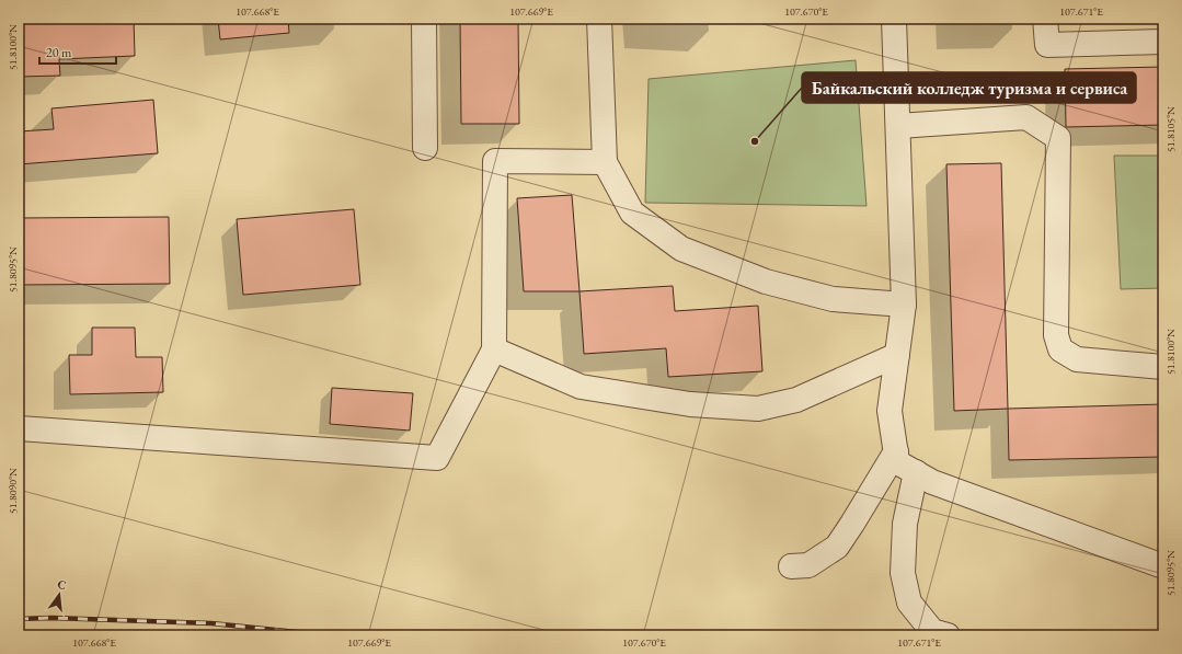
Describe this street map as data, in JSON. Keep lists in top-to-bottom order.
{
  "places": ["Байкальский колледж туризма и сервиса"],
  "scale_bar": "20 m",
  "north": "top",
  "coordinates": [
    "107.668°E",
    "107.669°E",
    "107.670°E",
    "107.671°E",
    "51.8100°N",
    "51.8105°N",
    "51.8095°N",
    "51.8090°N"
  ]
}
